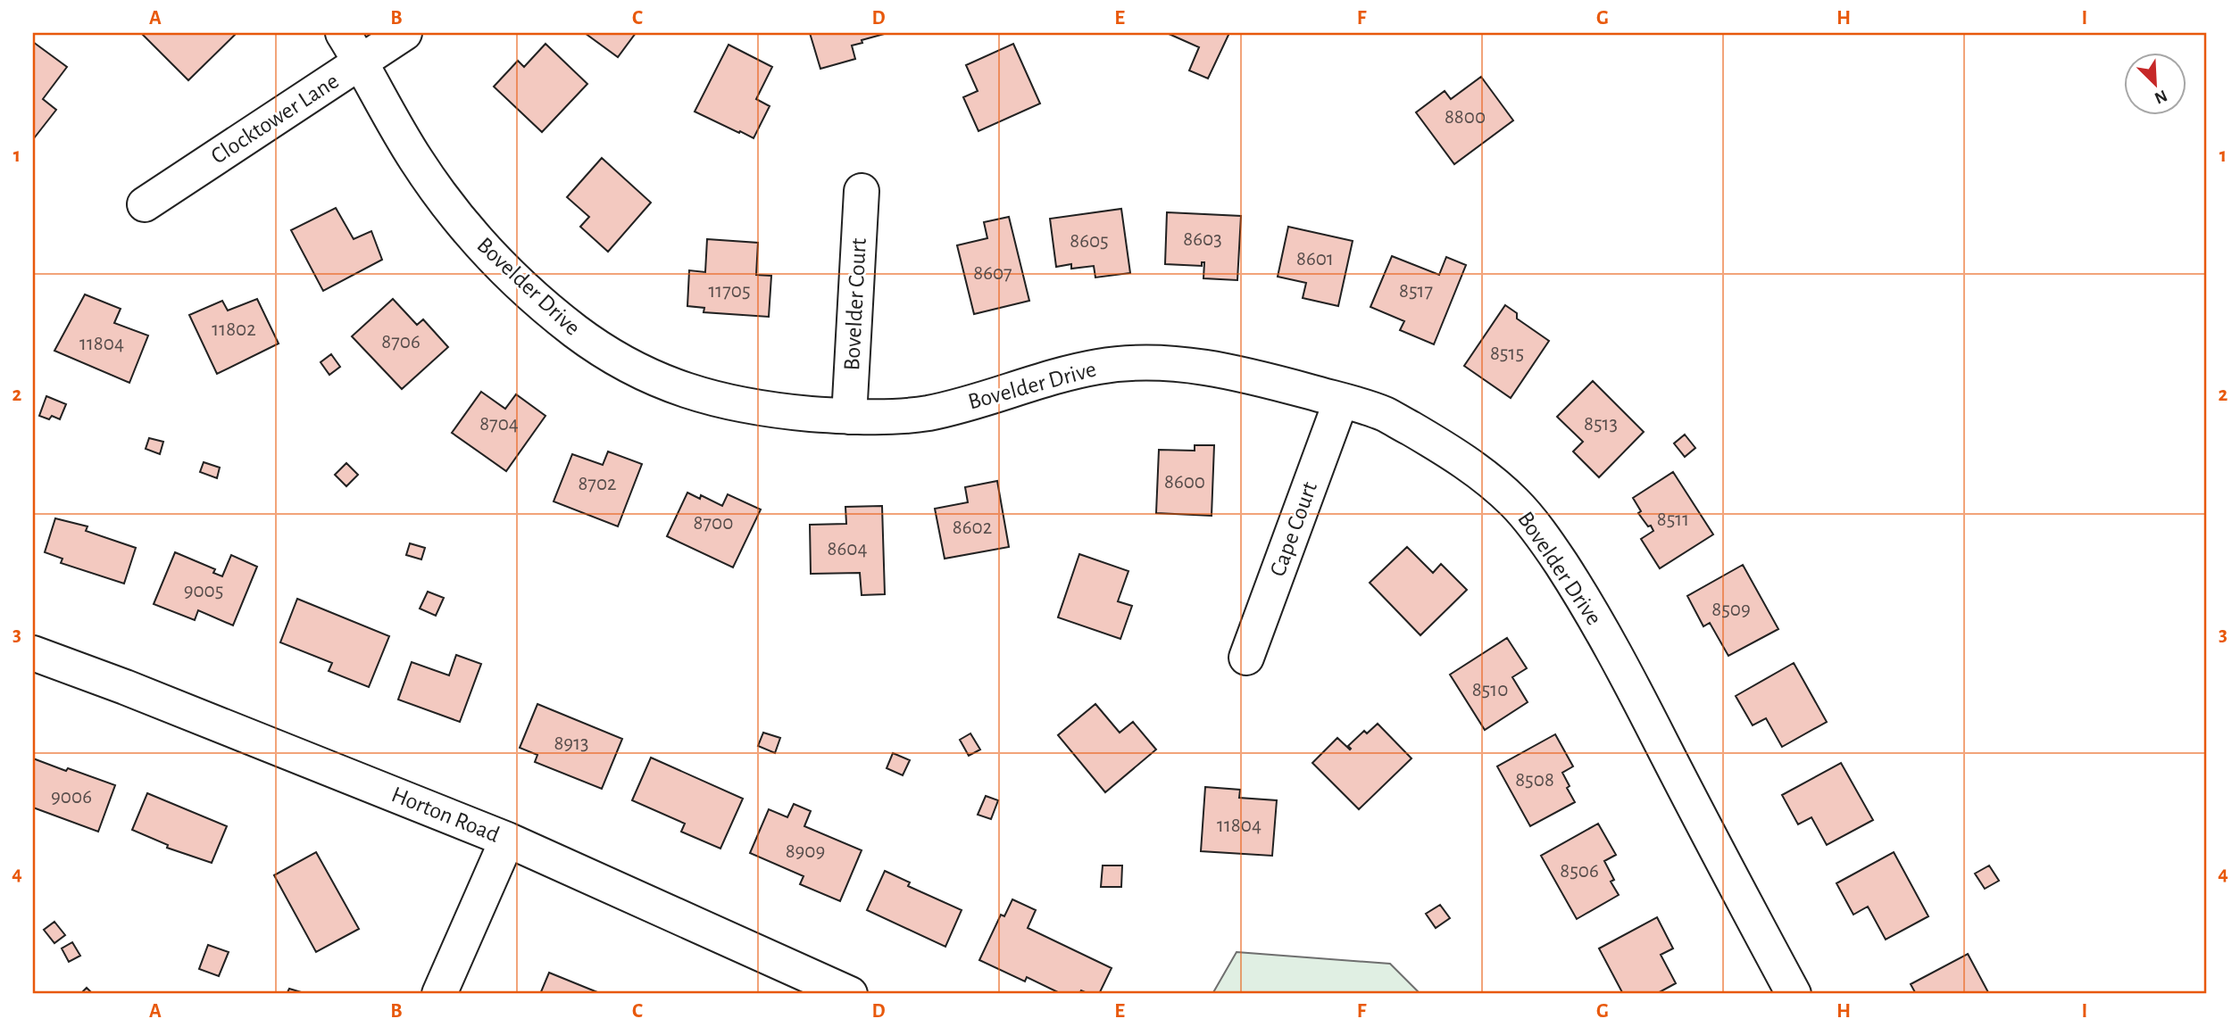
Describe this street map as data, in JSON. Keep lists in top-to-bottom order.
{
  "streets": {
    "street": [
      "Clocktower Lane",
      "Bovelder Drive",
      "Bovelder Court",
      "Cape Court",
      "Horton Road"
    ]
  },
  "crossings": [
    ["Clocktower Lane", "Bovelder Drive"],
    ["Bovelder Drive", "Bovelder Court"],
    ["Bovelder Drive", "Cape Court"]
  ],
  "house_numbers": [
    "8800",
    "8603",
    "8605",
    "8601",
    "8607",
    "11705",
    "8517",
    "11802",
    "8706",
    "11804",
    "8515",
    "8704",
    "8513",
    "8600",
    "8702",
    "8511",
    "8700",
    "8602",
    "8604",
    "9005",
    "8509",
    "8510",
    "8913",
    "8508",
    "9006",
    "11804",
    "8909",
    "8506"
  ],
  "north": "bottom right",
  "grid": {
    "columns": [
      "A",
      "B",
      "C",
      "D",
      "E",
      "F",
      "G",
      "H",
      "I"
    ],
    "rows": [
      "1",
      "2",
      "3",
      "4"
    ]
  }
}
